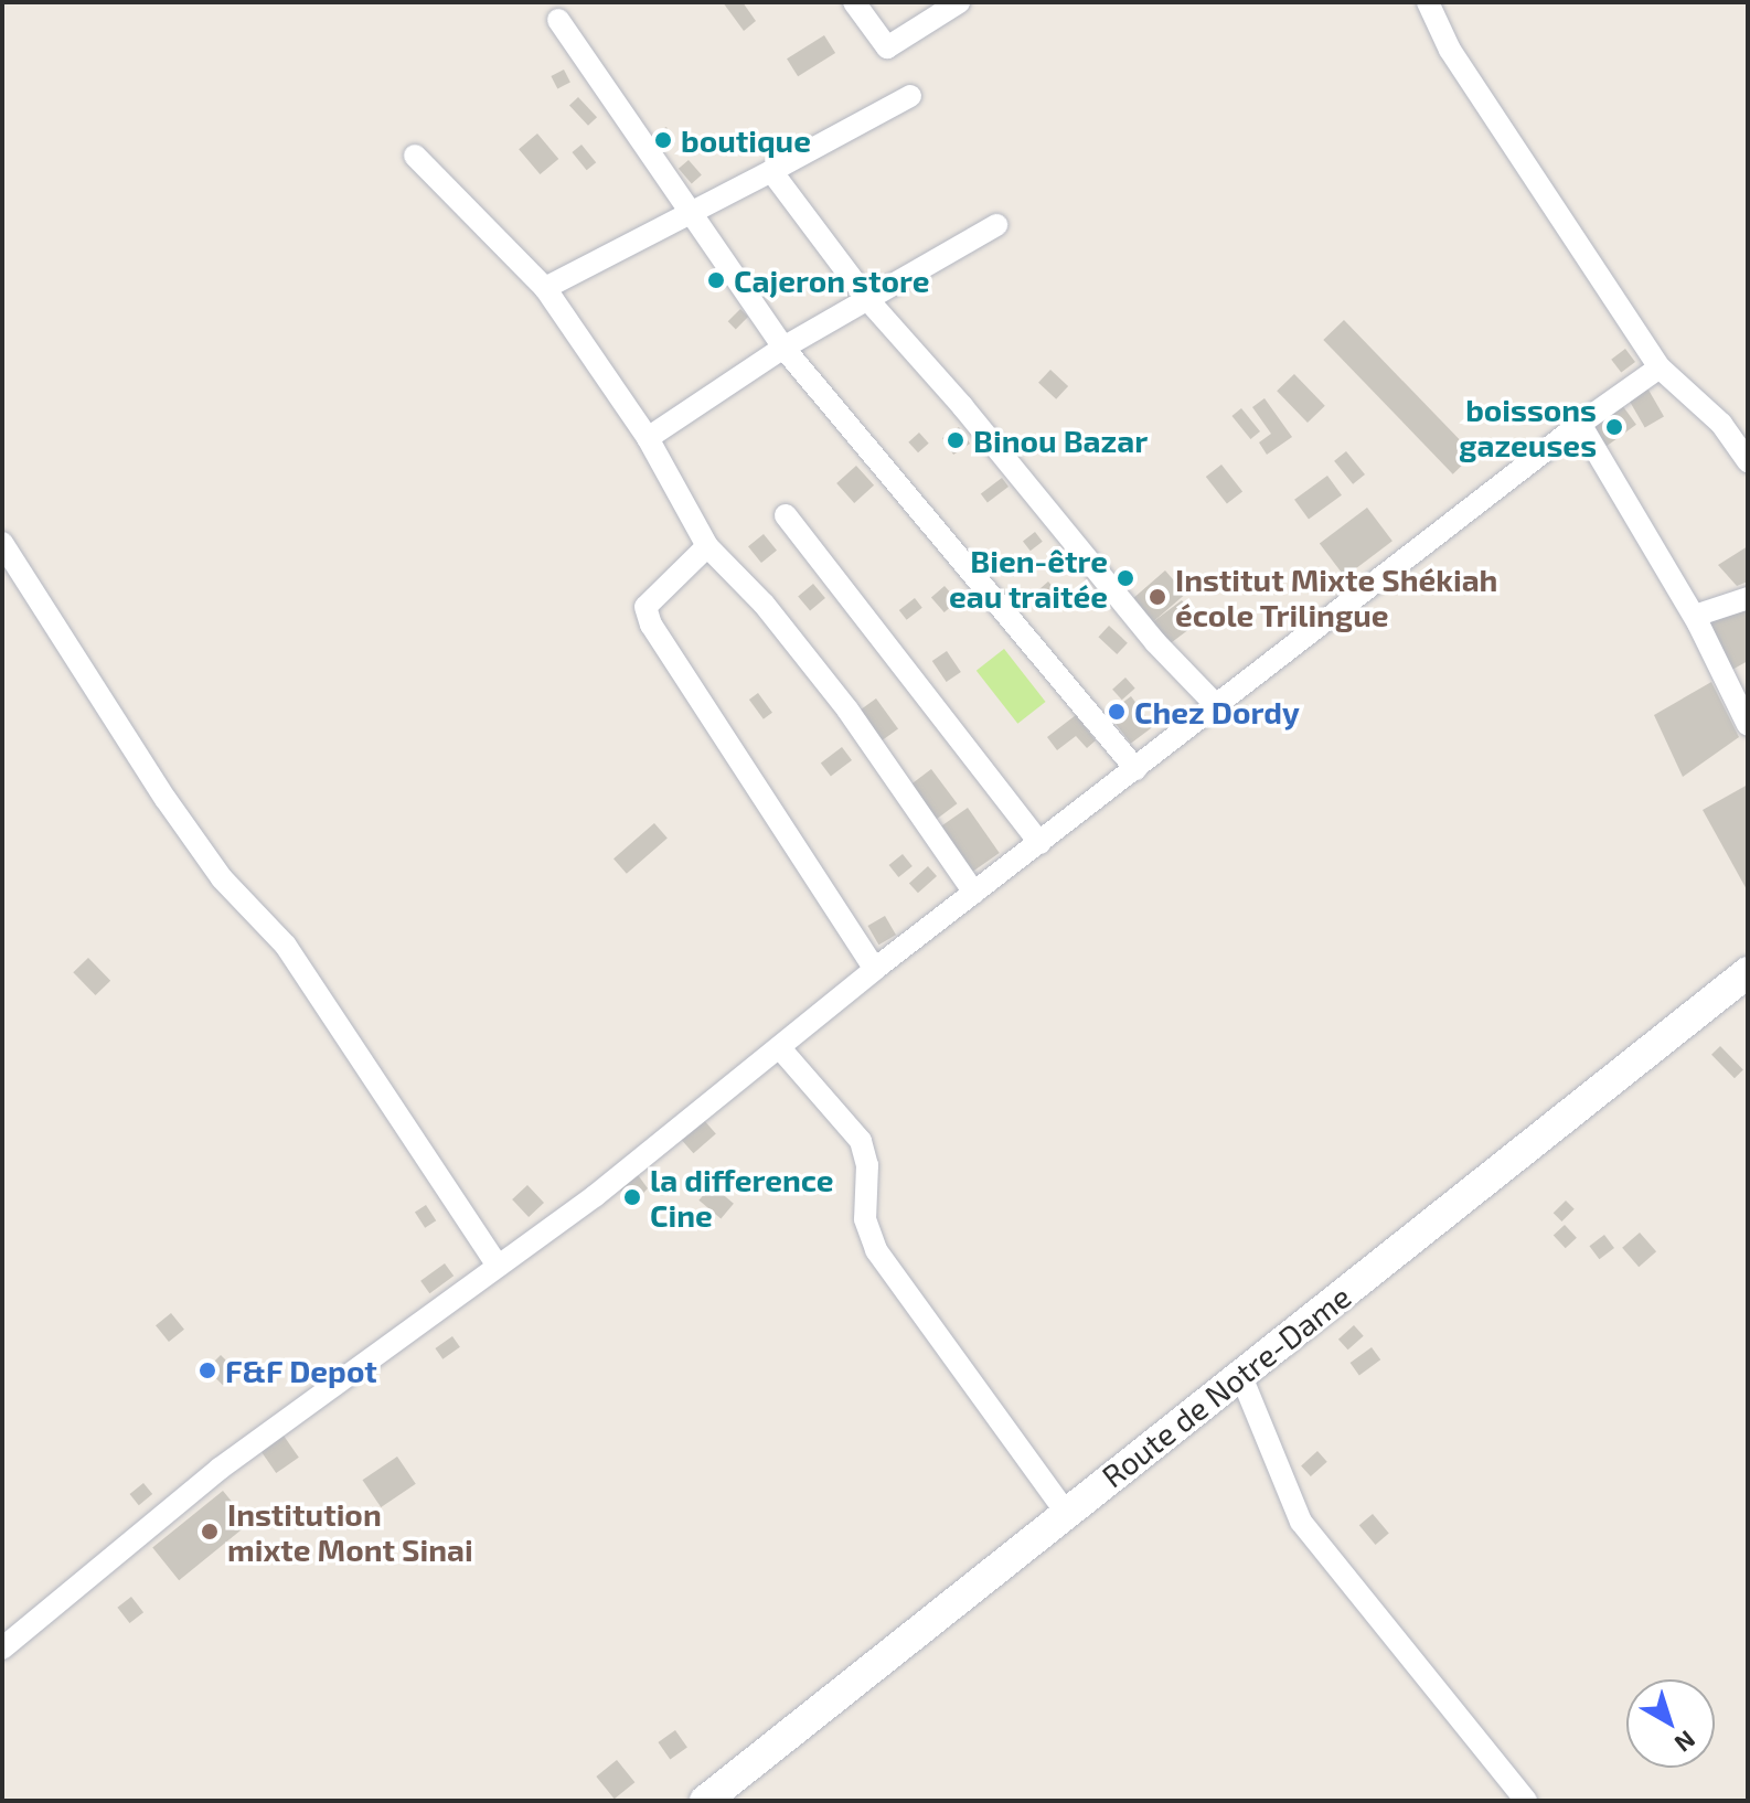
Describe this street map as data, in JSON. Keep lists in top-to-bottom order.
{
  "streets": {
    "street": ["Route de Notre-Dame"]
  },
  "places": [
    "boutique",
    "Cajeron store",
    "boissons gazeuses",
    "Binou Bazar",
    "Bien-être eau traitée",
    "Institut Mixte Shékiah école Trilingue",
    "Chez Dordy",
    "la difference Cine",
    "F&F Depot",
    "Institution mixte Mont Sinai"
  ],
  "north": "bottom right"
}
